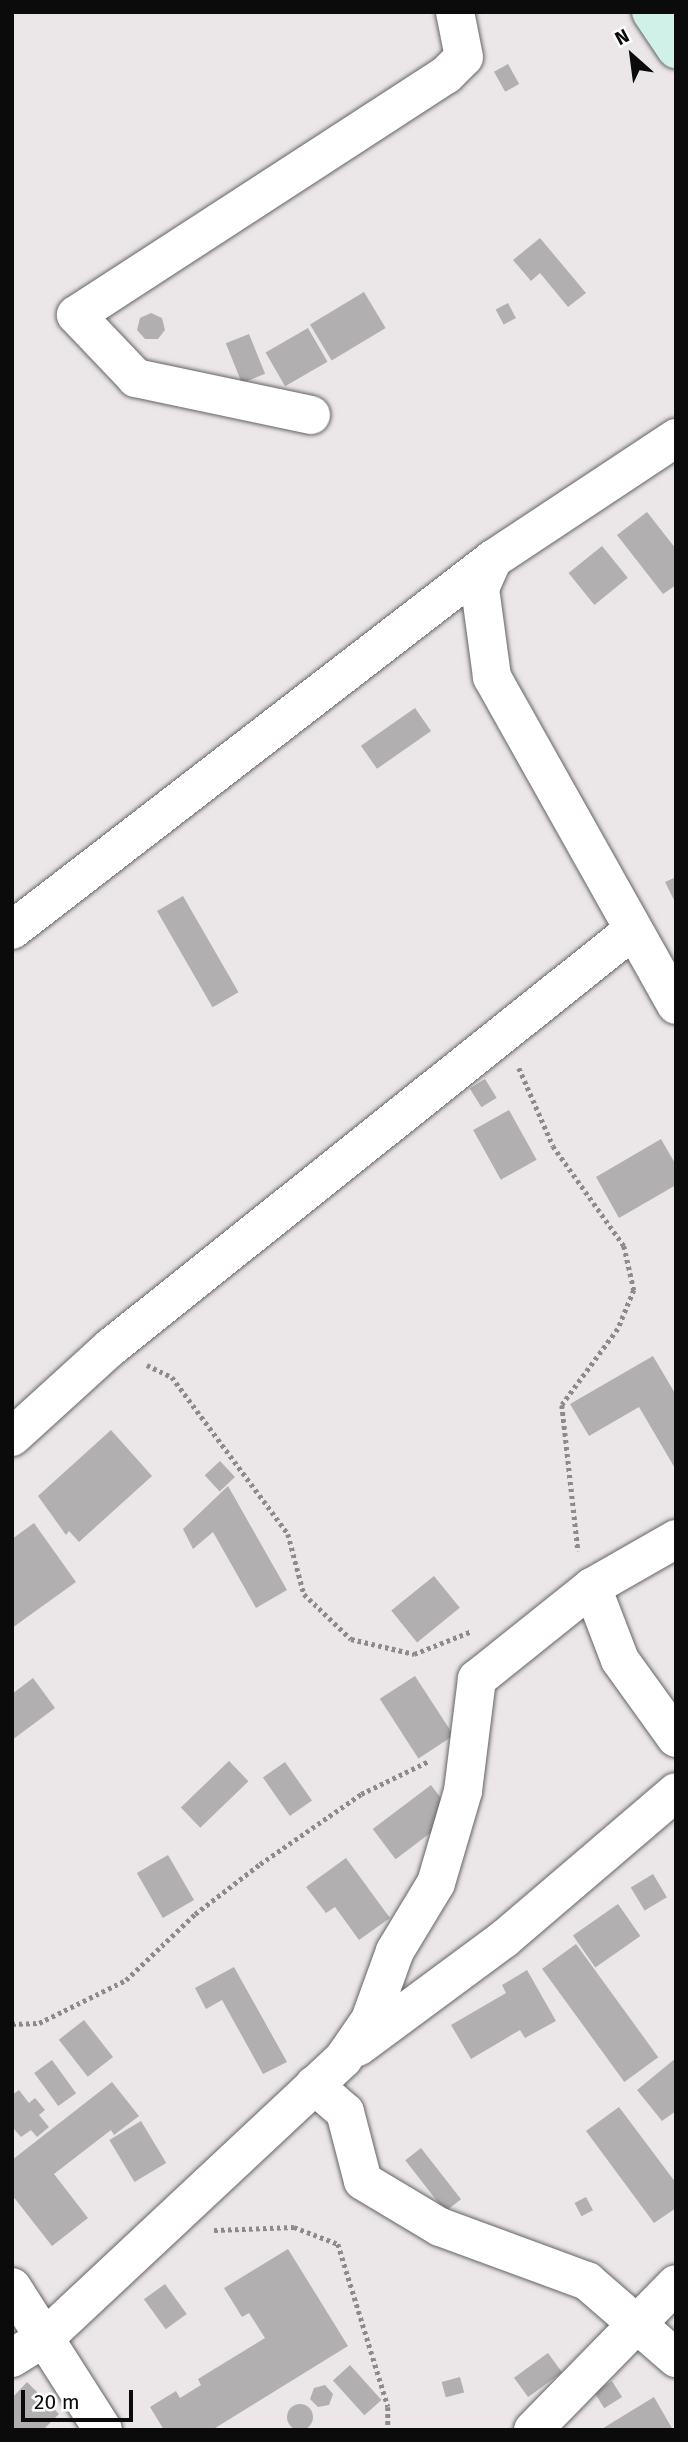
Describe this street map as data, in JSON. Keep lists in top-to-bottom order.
{
  "scale_bar": "20 m",
  "north": "top left"
}
